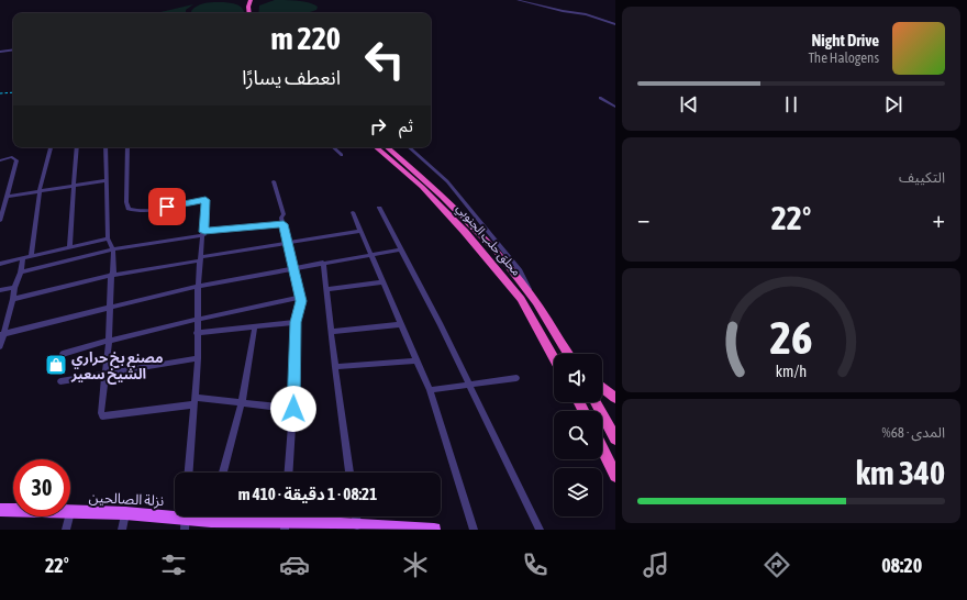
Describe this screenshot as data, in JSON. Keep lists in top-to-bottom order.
{
  "streets": {
    "highway": ["محلق حلب الجنوبي"],
    "main road": ["نزلة الصالحين"]
  },
  "places": {
    "shop": ["مصنع بخ حراري الشيخ سعير"]
  },
  "page": {
    "turn": ["220 m", "انعطف يسارًا"],
    "song": ["Night Drive", "The Halogens"],
    "then": "ثم",
    "tile": [
      "التكييف",
      ["المدى · 68%", "340 km"]
    ],
    "heat": ["−", "22°", "+"],
    "limit": "30",
    "trip": "08:21 · 1 دقيقة · 410 m",
    "tabs": ["08:20", "22°"],
    "gauge": ["26", "km/h"]
  }
}
